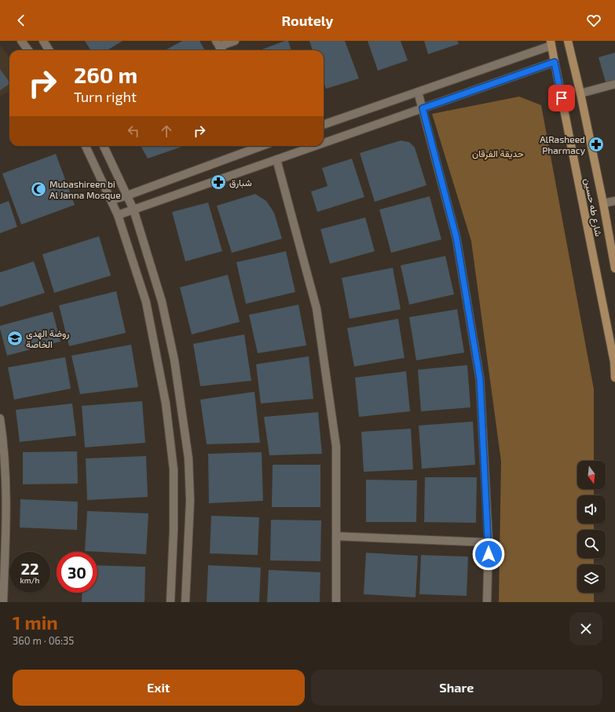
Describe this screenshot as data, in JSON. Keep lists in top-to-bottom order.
{
  "streets": {
    "main road": ["شارع طه حسين"]
  },
  "parks": ["حديقة الفرقان"],
  "places": {
    "pharmacy": ["AlRasheed Pharmacy", "شبارق"],
    "mosque": ["Mubashireen bi Al Janna Mosque"],
    "school or university": ["روضة الهدى الخاصة"]
  },
  "north": "bottom",
  "page": {
    "header": "Routely",
    "turn": ["260 m", "Turn right"],
    "speed": "22 km/h",
    "limit": "30",
    "heading": ["1 min", "360 m · 06:35"],
    "buttons": ["Exit", "Share"]
  }
}
